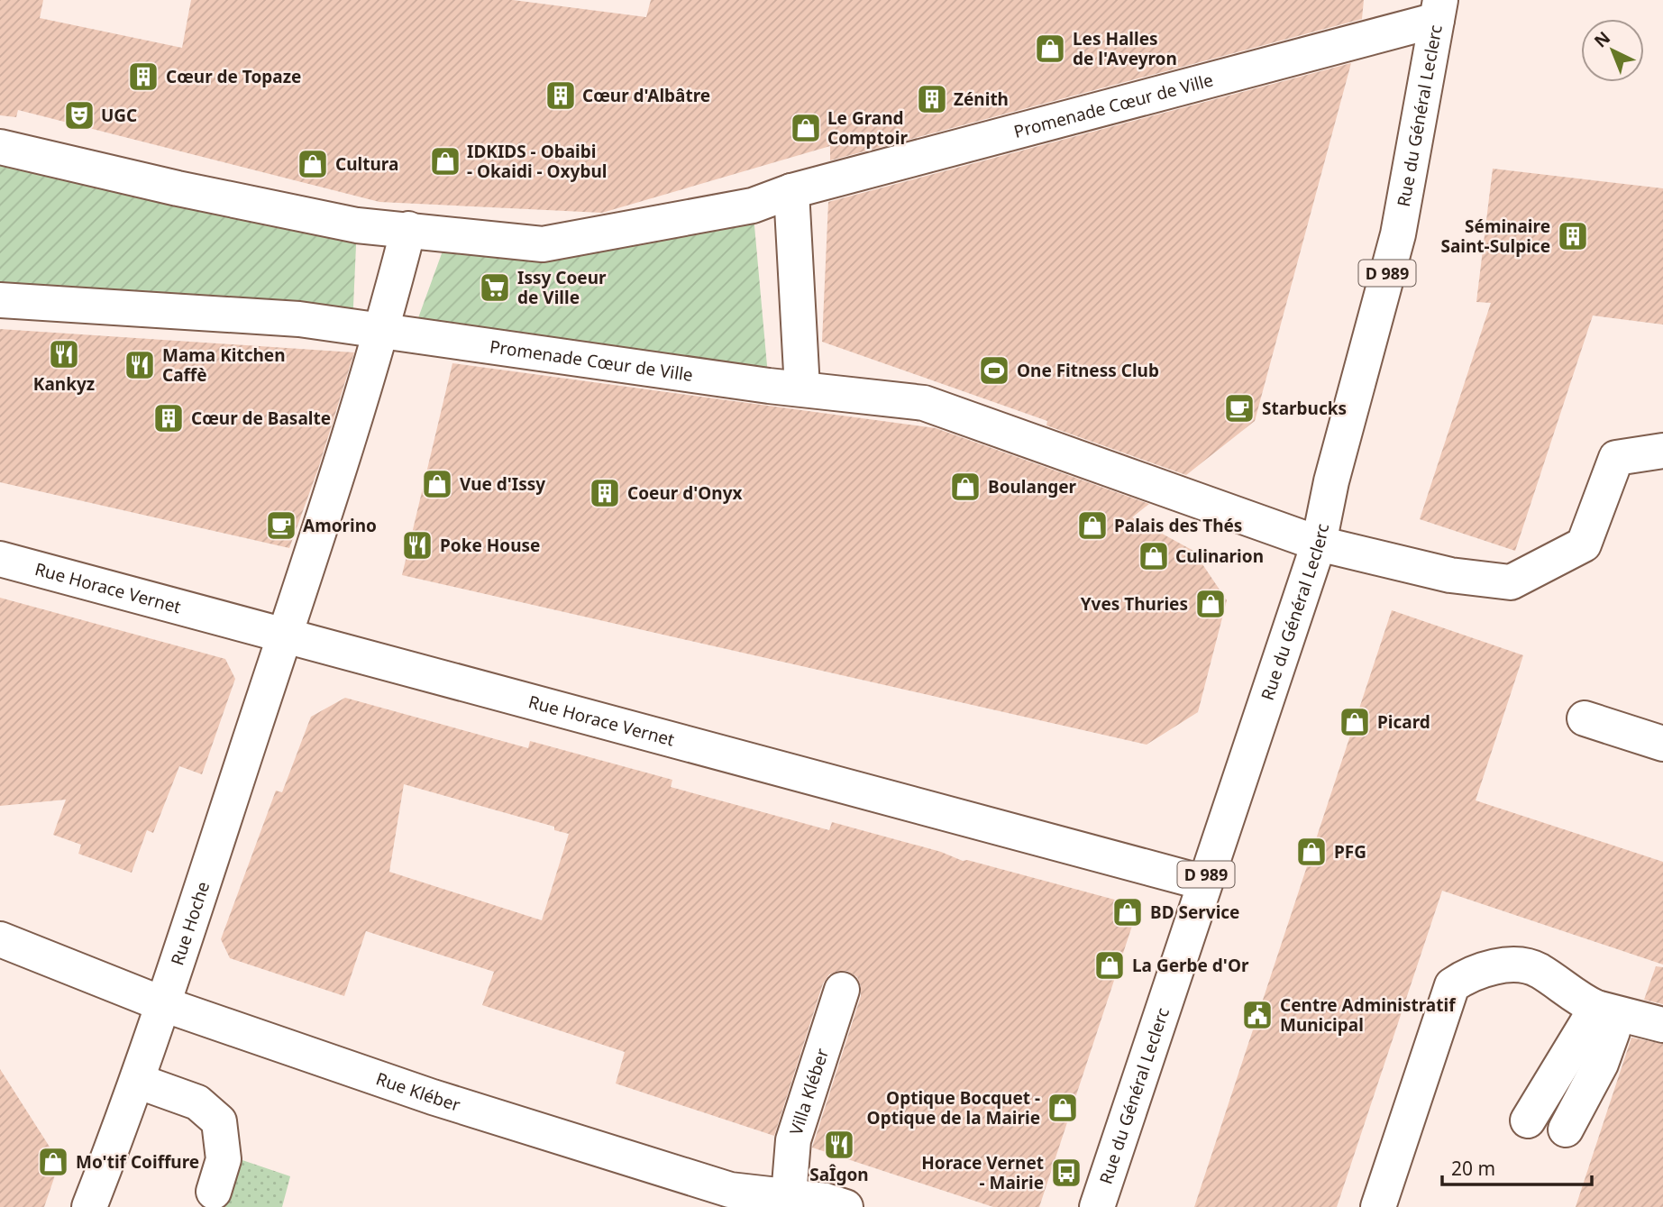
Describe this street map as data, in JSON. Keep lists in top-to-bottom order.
{
  "streets": {
    "street": [
      "Promenade Cœur de Ville",
      "Rue du Général Leclerc",
      "D 989",
      "Rue Horace Vernet",
      "Rue Hoche",
      "Rue Kléber",
      "Villa Kléber"
    ]
  },
  "crossings": [
    ["Promenade Cœur de Ville", "Rue du Général Leclerc"],
    ["Rue du Général Leclerc", "Rue Horace Vernet"],
    ["Rue Horace Vernet", "Rue Hoche"],
    ["Rue Hoche", "Rue Kléber"],
    ["Rue Kléber", "Villa Kléber"]
  ],
  "places": {
    "shop": [
      "Les Halles de l'Aveyron",
      "Le Grand Comptoir",
      "IDKIDS - Obaibi - Okaidi - Oxybul",
      "Cultura",
      "Vue d'Issy",
      "Boulanger",
      "Palais des Thés",
      "Culinarion",
      "Yves Thuries",
      "Picard",
      "PFG",
      "BD Service",
      "La Gerbe d'Or",
      "Optique Bocquet - Optique de la Mairie",
      "Mo'tif Coiffure"
    ],
    "building": [
      "Cœur de Topaze",
      "Cœur d'Albâtre",
      "Zénith",
      "Séminaire Saint-Sulpice",
      "Cœur de Basalte",
      "Coeur d'Onyx"
    ],
    "theatre": ["UGC"],
    "supermarket": ["Issy Coeur de Ville"],
    "restaurant": [
      "Kankyz",
      "Mama Kitchen Caffè",
      "Poke House",
      "SaÎgon"
    ],
    "sports": ["One Fitness Club"],
    "cafe": ["Starbucks", "Amorino"],
    "public building": ["Centre Administratif Municipal"],
    "bus stop": ["Horace Vernet - Mairie"]
  },
  "scale_bar": "20 m",
  "north": "top left"
}
